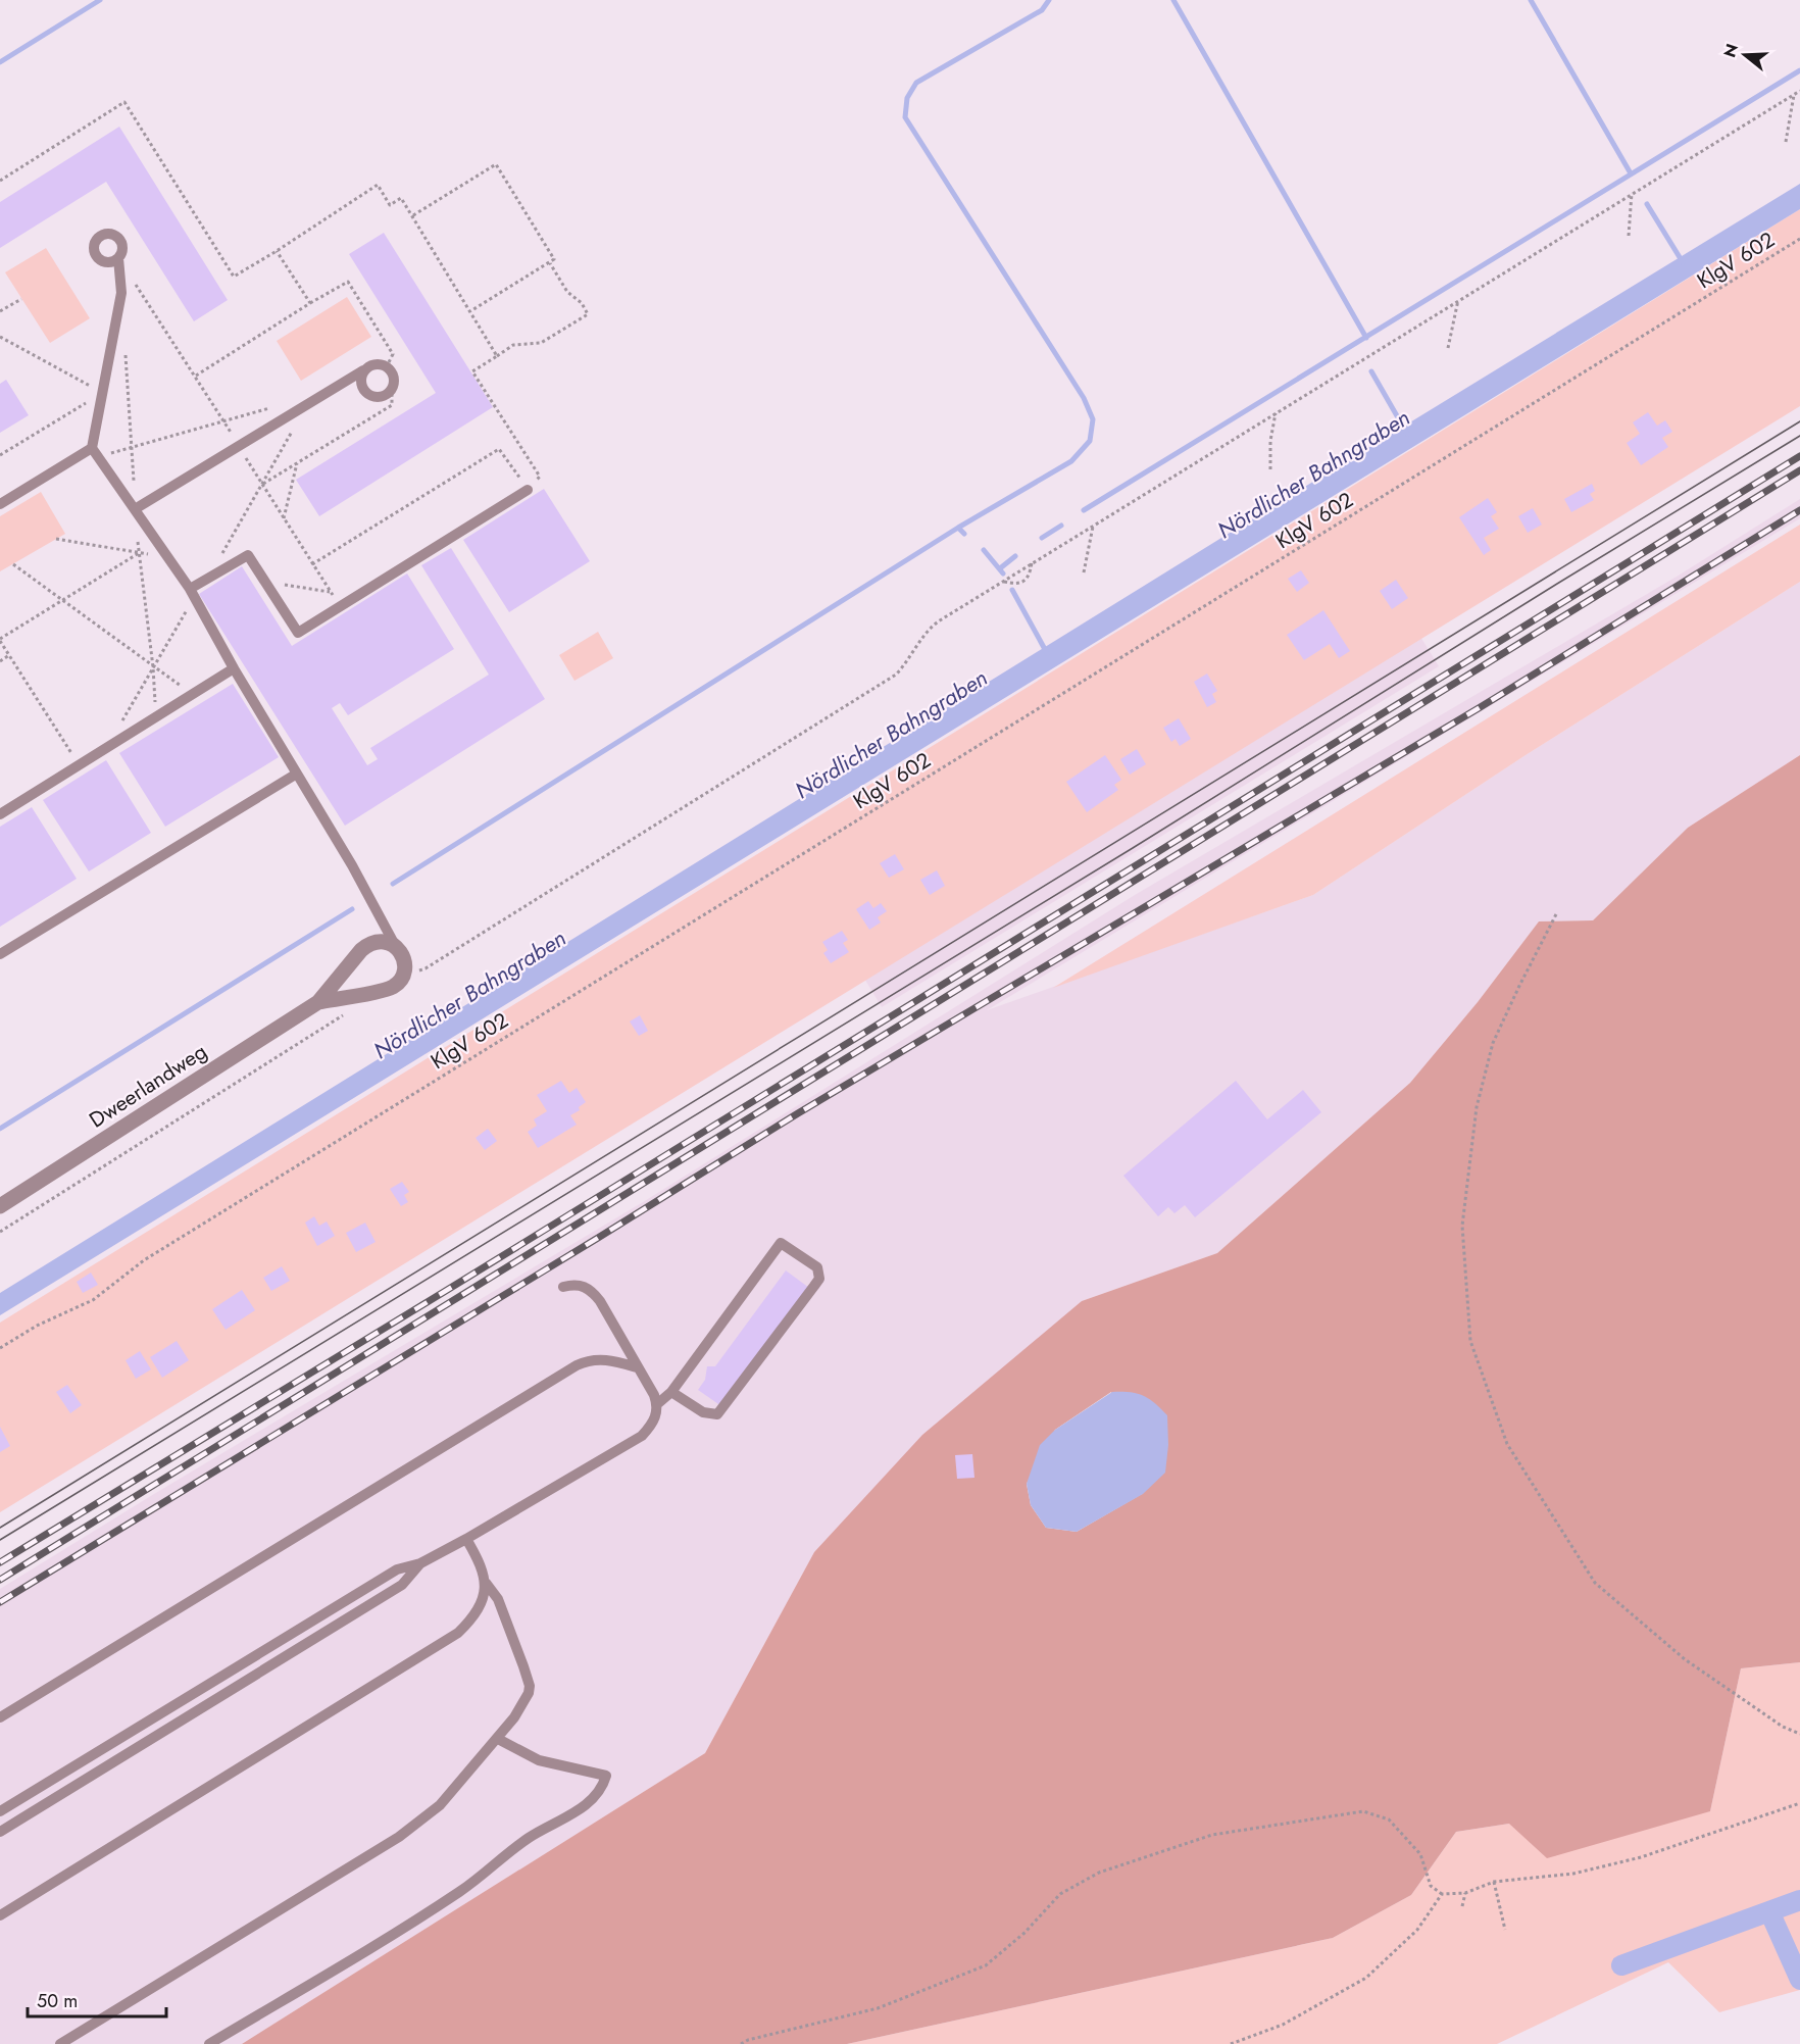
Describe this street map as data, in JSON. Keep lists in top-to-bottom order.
{
  "streets": {
    "street": ["Dweerlandweg"],
    "path": ["KlgV 602"]
  },
  "water": ["Nördlicher Bahngraben"],
  "scale_bar": "50 m",
  "north": "left"
}
